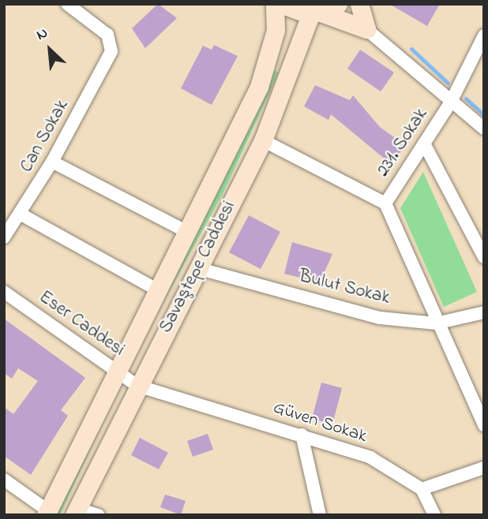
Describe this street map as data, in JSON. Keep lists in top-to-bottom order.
{
  "streets": {
    "main road": ["Savaştepe Caddesi"],
    "street": [
      "Can Sokak",
      "231. Sokak",
      "Bulut Sokak",
      "Eser Caddesi",
      "Güven Sokak"
    ]
  },
  "crossings": [
    ["Savaştepe Caddesi", "Bulut Sokak"],
    ["Savaştepe Caddesi", "Eser Caddesi"],
    ["Savaştepe Caddesi", "Güven Sokak"],
    ["Eser Caddesi", "Güven Sokak"]
  ],
  "north": "top left"
}
